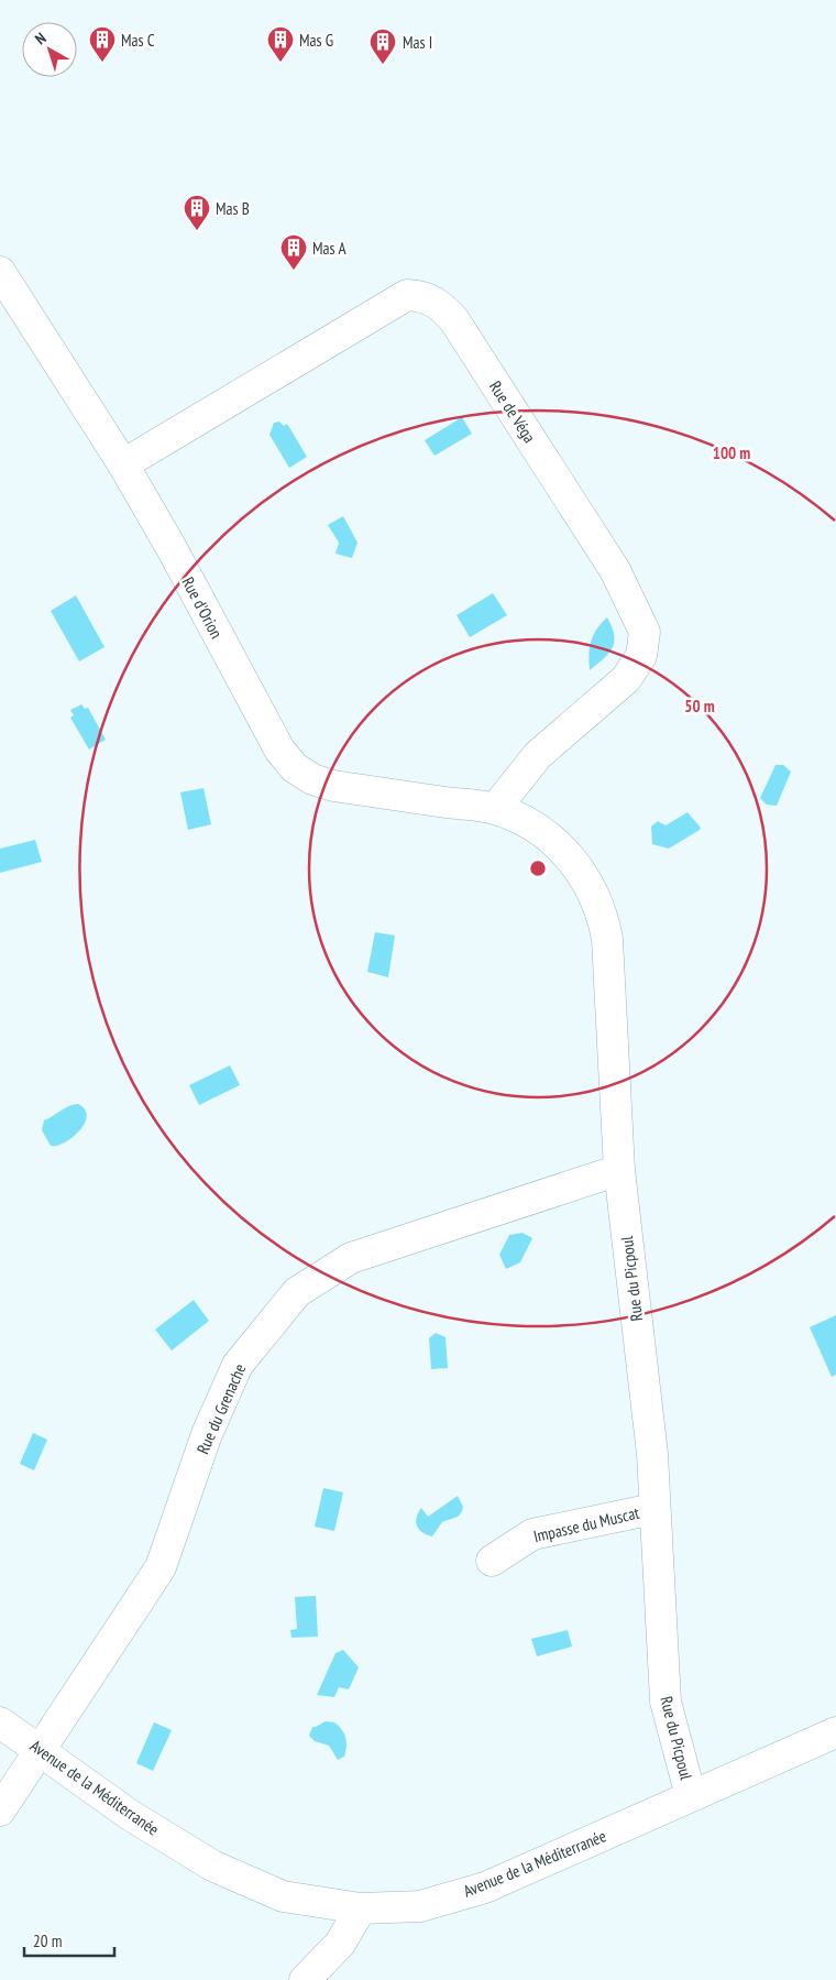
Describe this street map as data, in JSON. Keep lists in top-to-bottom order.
{
  "streets": {
    "street": [
      "Rue de Véga",
      "Rue d'Orion",
      "Rue du Picpoul",
      "Rue du Grenache",
      "Impasse du Muscat",
      "Avenue de la Méditerranée"
    ]
  },
  "crossings": [
    ["Rue de Véga", "Rue d'Orion"],
    ["Rue de Véga", "Rue du Picpoul"],
    ["Rue d'Orion", "Rue du Picpoul"],
    ["Rue du Picpoul", "Rue du Grenache"],
    ["Rue du Picpoul", "Impasse du Muscat"],
    ["Rue du Picpoul", "Avenue de la Méditerranée"],
    ["Rue du Grenache", "Avenue de la Méditerranée"]
  ],
  "places": {
    "building": [
      "Mas C",
      "Mas G",
      "Mas I",
      "Mas B",
      "Mas A"
    ]
  },
  "scale_bar": "20 m",
  "north": "top left",
  "rings": ["100 m", "50 m"]
}
